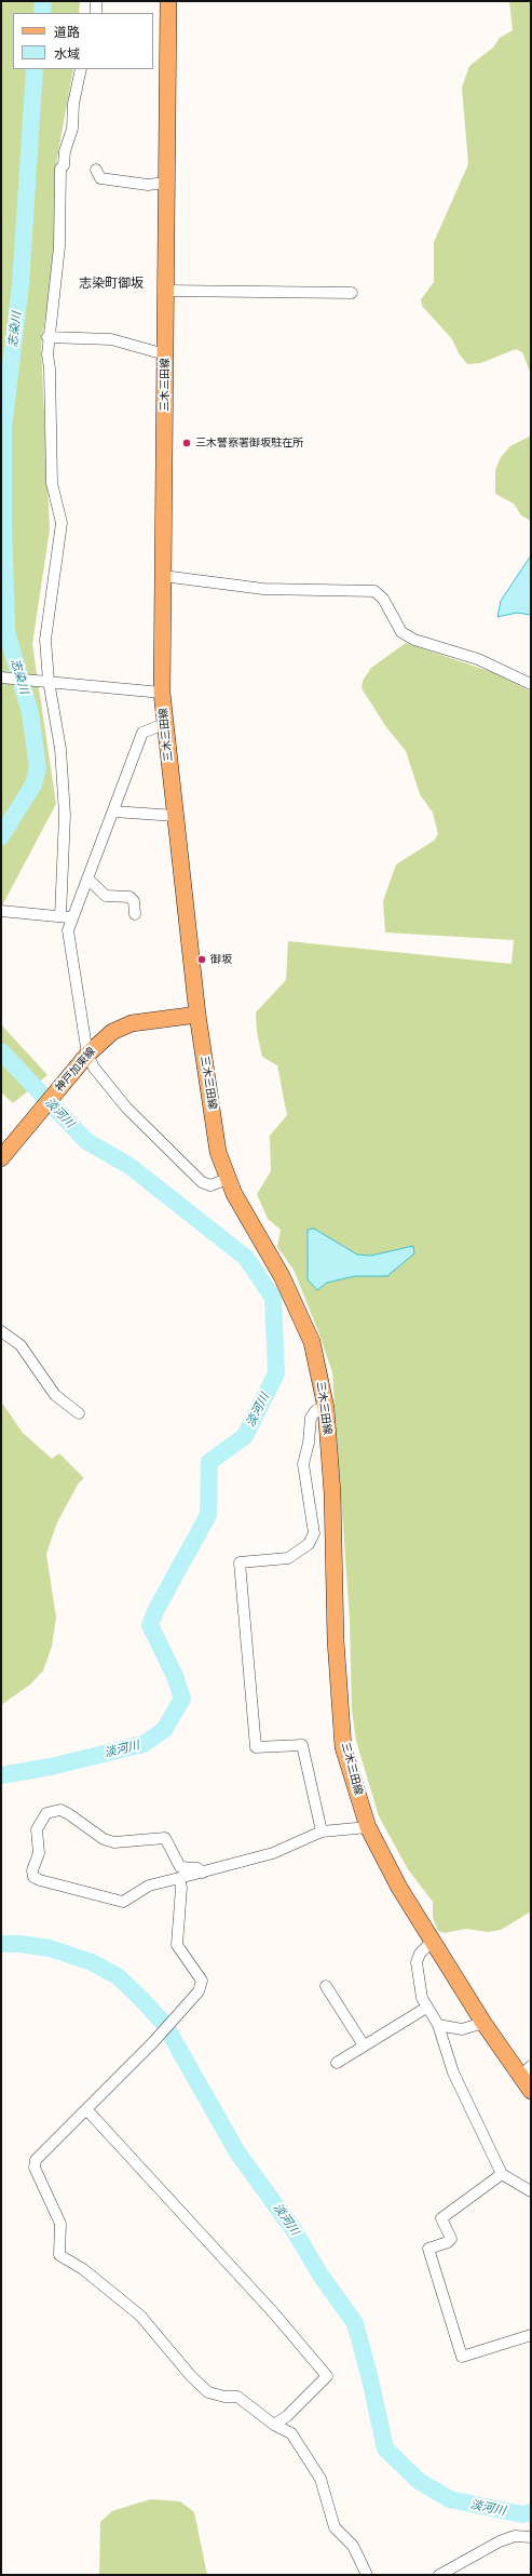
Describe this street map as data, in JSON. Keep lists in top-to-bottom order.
{
  "streets": {
    "main road": ["三木三田線", "神戸加東線"]
  },
  "crossings": [
    ["三木三田線", "神戸加東線"]
  ],
  "districts": ["志染町御坂"],
  "water": ["志染川", "淡河川"],
  "places": ["三木警察署御坂駐在所", "御坂"],
  "legend": ["道路", "水域"]
}
